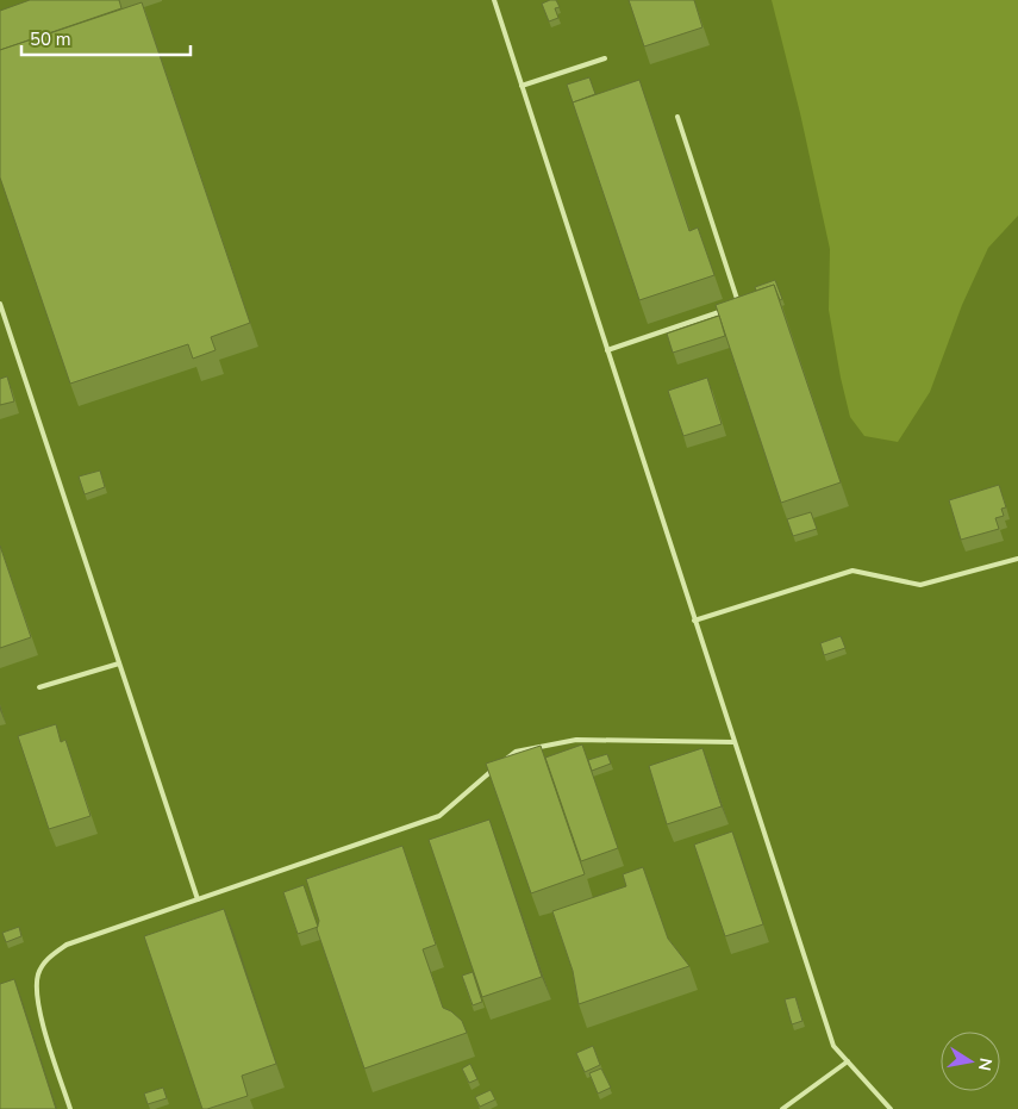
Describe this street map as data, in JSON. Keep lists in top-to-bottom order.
{
  "scale_bar": "50 m",
  "north": "right"
}
